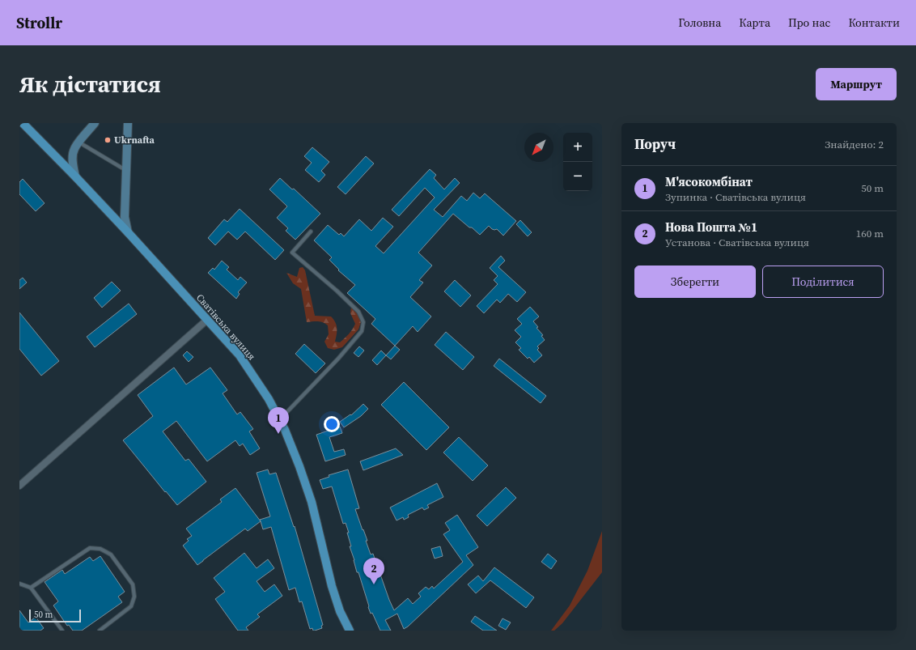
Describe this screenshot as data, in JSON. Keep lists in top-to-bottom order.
{
  "streets": {
    "main road": ["Сватівська вулиця"]
  },
  "places": ["Ukrnafta"],
  "scale_bar": "50 m",
  "north": "bottom left",
  "page": {
    "header": "Strollr",
    "nav": [
      "Головна",
      "Карта",
      "Про нас",
      "Контакти"
    ],
    "buttons": [
      "Маршрут",
      ["Зберегти", "Поділитися"]
    ],
    "title": "Як дістатися",
    "heading": ["Поруч", "Знайдено: 2"],
    "map_buttons": ["+", "−"],
    "list": [
      {
        "mark": "1",
        "name": "М'ясокомбінат",
        "note": "Зупинка · Сватівська вулиця",
        "value": "50 m"
      },
      {
        "mark": "2",
        "name": "Нова Пошта №1",
        "note": "Установа · Сватівська вулиця",
        "value": "160 m"
      }
    ],
    "pins": ["1", "2"],
    "scale": "50 m"
  }
}
